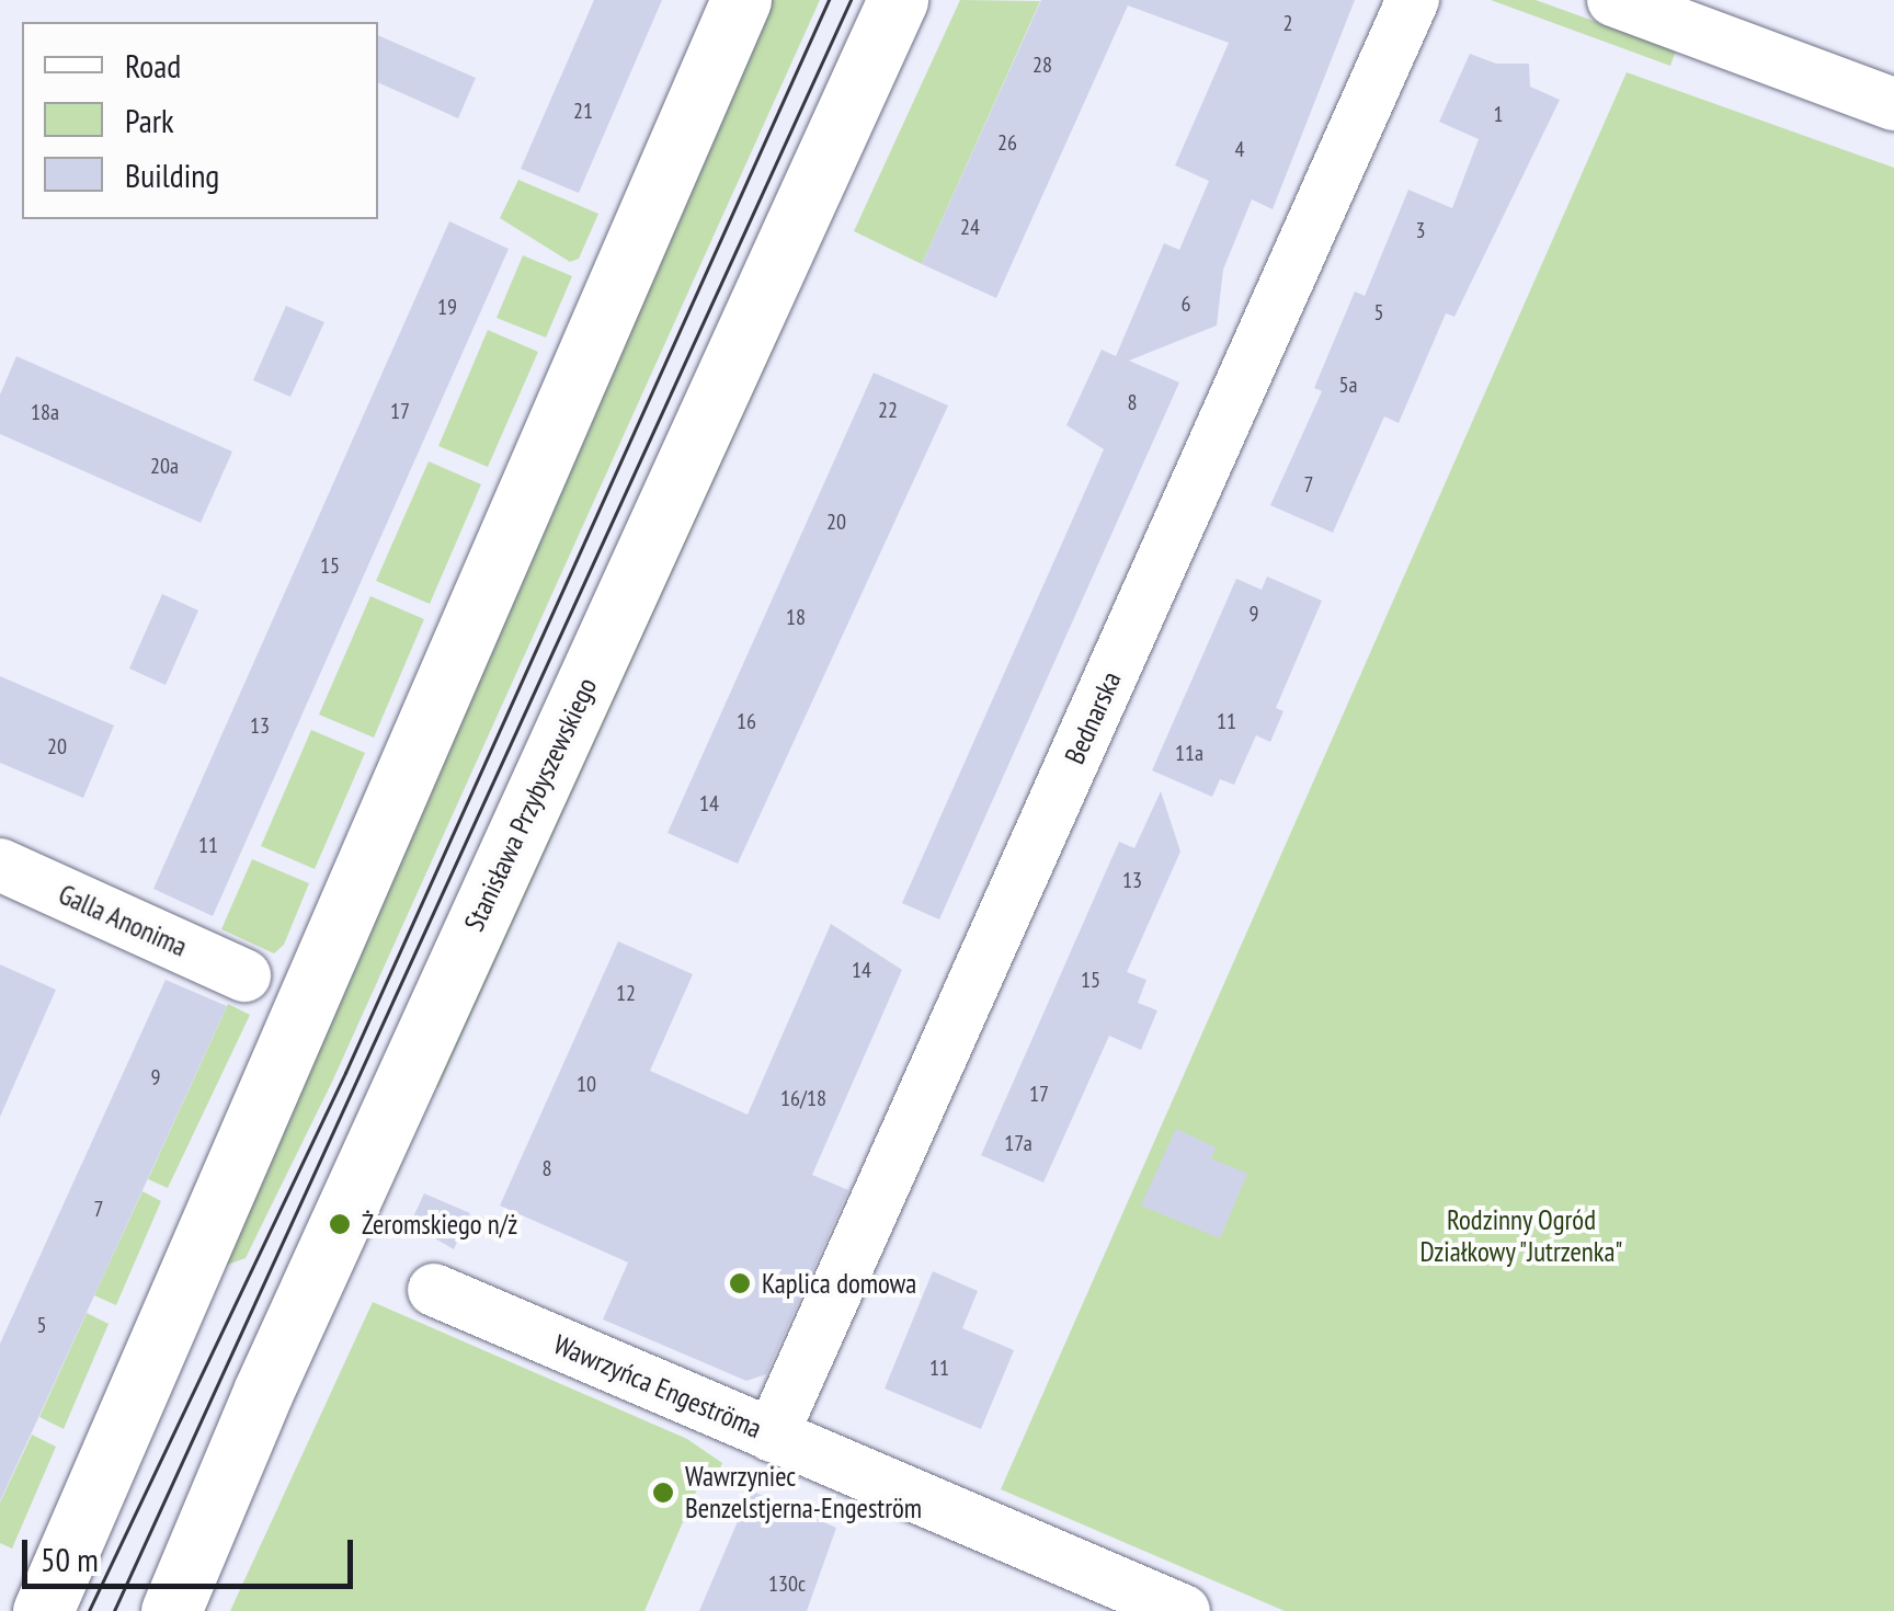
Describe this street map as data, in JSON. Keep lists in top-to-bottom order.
{
  "streets": {
    "main road": ["Stanisława Przybyszewskiego"],
    "street": ["Bednarska", "Galla Anonima", "Wawrzyńca Engeströma"]
  },
  "crossings": [
    ["Bednarska", "Wawrzyńca Engeströma"]
  ],
  "parks": ["Rodzinny Ogród Działkowy \"Jutrzenka\""],
  "places": ["Żeromskiego n/ż", "Kaplica domowa", "Wawrzyniec Benzelstjerna-Engeström"],
  "house_numbers": [
    "2",
    "28",
    "21",
    "1",
    "26",
    "4",
    "24",
    "3",
    "6",
    "19",
    "5",
    "5a",
    "8",
    "22",
    "17",
    "18a",
    "20a",
    "7",
    "20",
    "15",
    "9",
    "18",
    "16",
    "11",
    "13",
    "20",
    "11a",
    "14",
    "11",
    "13",
    "14",
    "15",
    "12",
    "9",
    "10",
    "17",
    "16/18",
    "17a",
    "8",
    "7",
    "5",
    "11",
    "130c"
  ],
  "legend": ["Road", "Park", "Building"],
  "scale_bar": "50 m"
}
